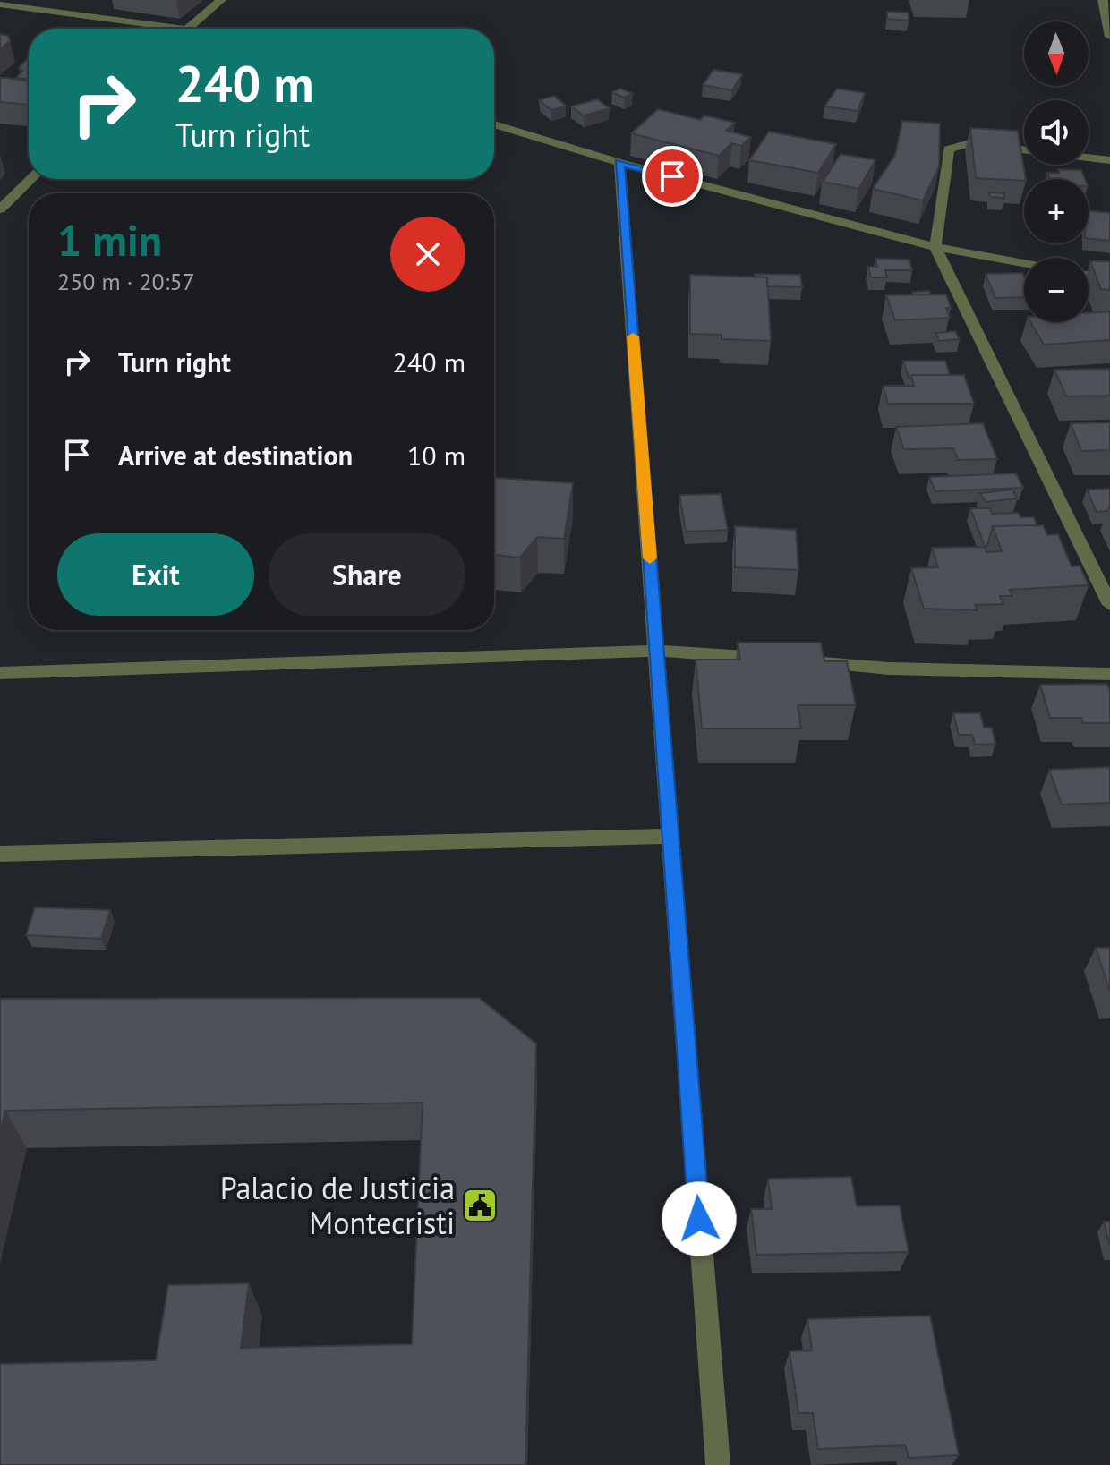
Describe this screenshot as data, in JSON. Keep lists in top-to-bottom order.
{
  "places": {
    "public building": ["Palacio de Justicia Montecristi"]
  },
  "north": "bottom",
  "page": {
    "map_buttons": ["+", "−"],
    "turn": ["240 m", "Turn right"],
    "heading": ["1 min", "250 m · 20:57"],
    "list": [
      {
        "name": "Turn right",
        "value": "240 m"
      },
      {
        "name": "Arrive at destination",
        "value": "10 m"
      }
    ],
    "buttons": ["Exit", "Share"]
  }
}
